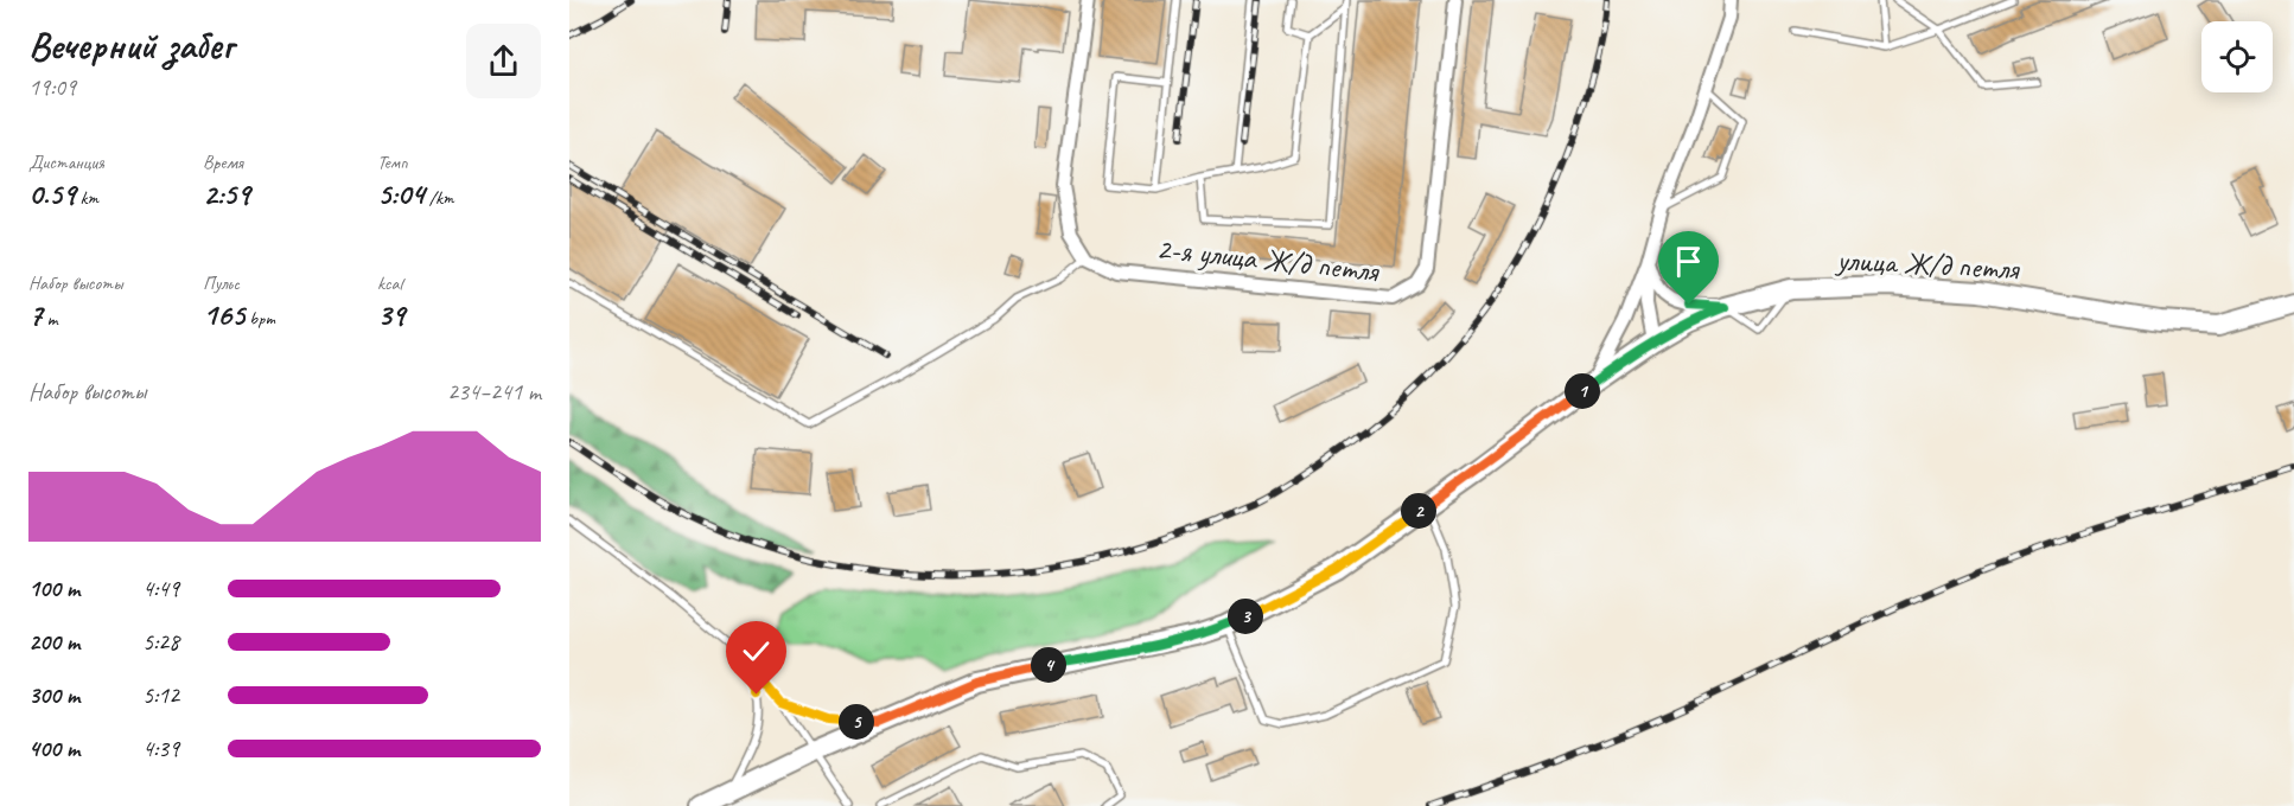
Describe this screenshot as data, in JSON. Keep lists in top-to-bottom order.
{
  "streets": {
    "main road": ["улица Ж/д петля"],
    "street": ["2-я улица Ж/д петля"]
  },
  "page": {
    "heading": ["Вечерний забег", "19:09"],
    "stats": [
      ["Дистанция", "0.59 km"],
      ["Время", "2:59"],
      ["Темп", "5:04 /km"],
      ["Набор высоты", "7 m"],
      ["Пульс", "165 bpm"],
      ["kcal", "39"]
    ],
    "chart": ["Набор высоты", "234–241 m"],
    "pins": [
      "1",
      "2",
      "3",
      "4",
      "5"
    ],
    "list": [
      {
        "name": "100 m",
        "note": "4:49"
      },
      {
        "name": "200 m",
        "note": "5:28"
      },
      {
        "name": "300 m",
        "note": "5:12"
      },
      {
        "name": "400 m",
        "note": "4:39"
      }
    ]
  }
}
